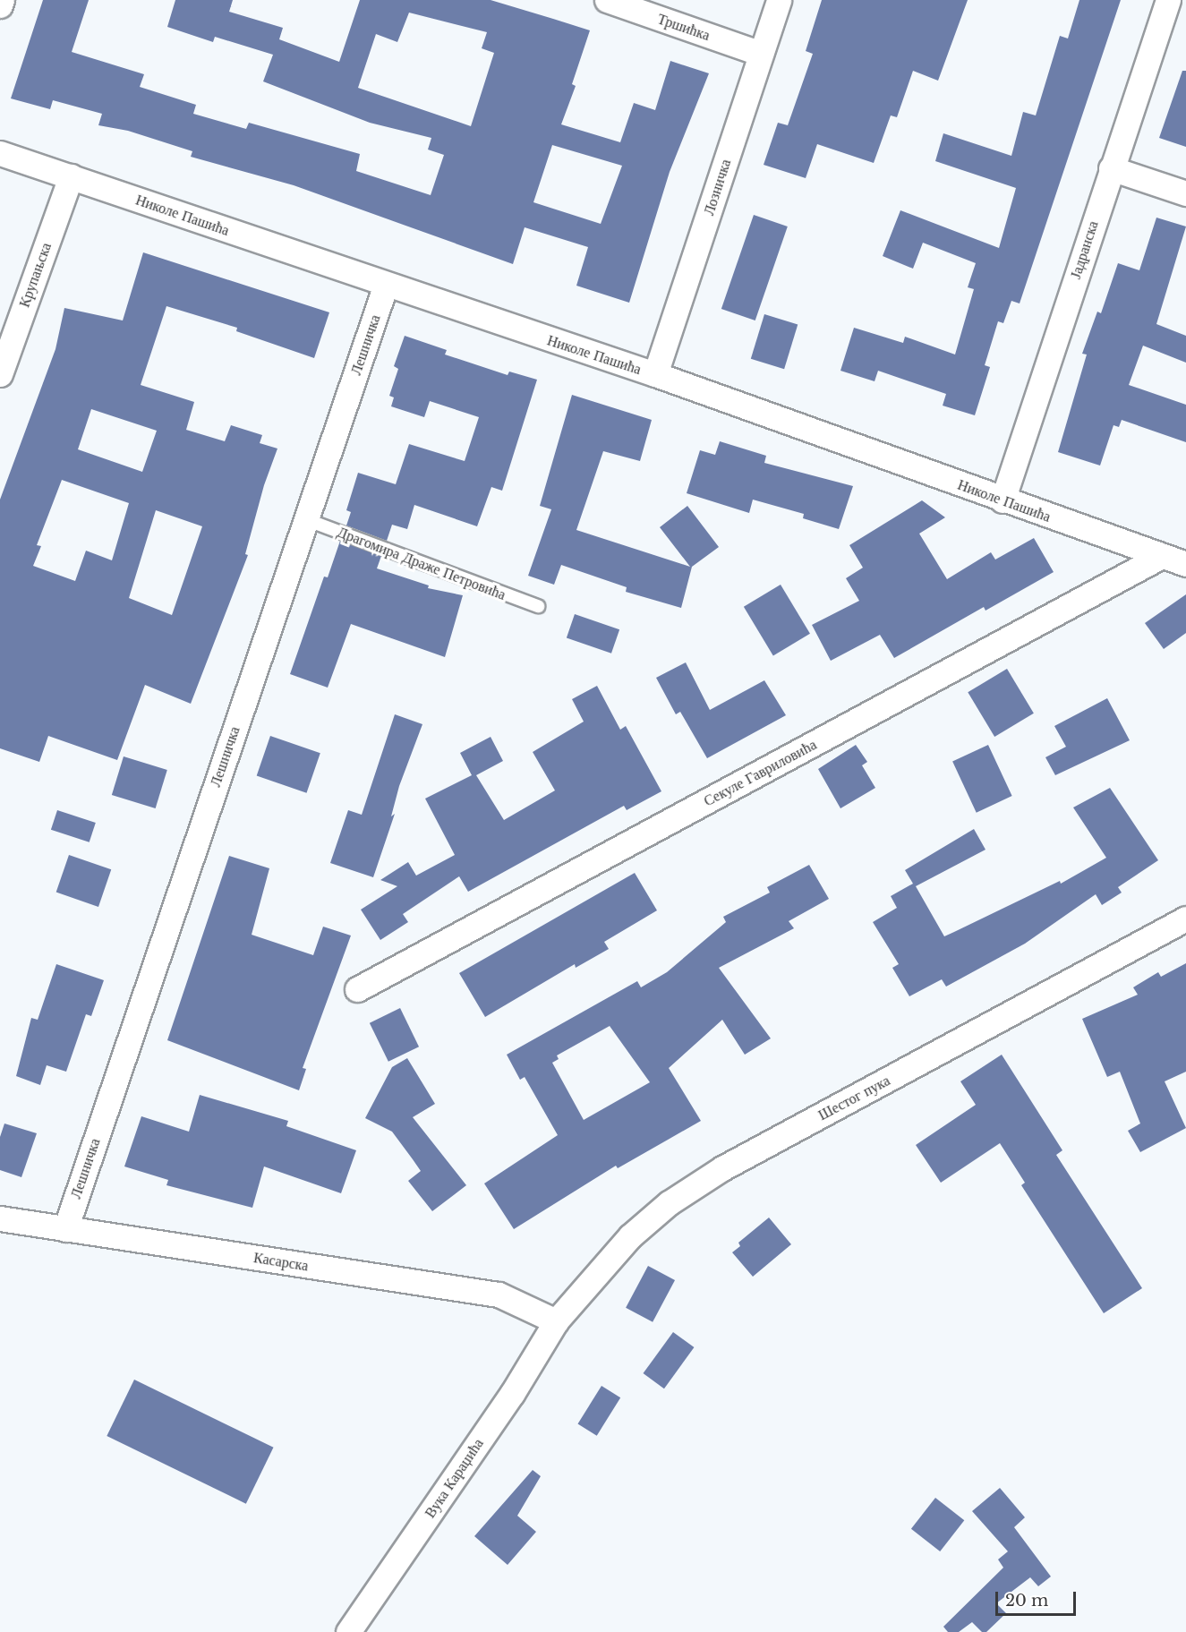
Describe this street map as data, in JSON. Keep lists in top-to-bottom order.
{
  "streets": {
    "street": [
      "Тршићка",
      "Лозничка",
      "Николе Пашића",
      "Јадранска",
      "Крупањска",
      "Лешничка",
      "Секуле Гавриловића",
      "Шестог пука",
      "Касарска",
      "Вука Караџића"
    ],
    "lane": ["Драгомира Драже Петровића"]
  },
  "crossings": [
    ["Тршићка", "Лозничка"],
    ["Лозничка", "Николе Пашића"],
    ["Николе Пашића", "Јадранска"],
    ["Николе Пашића", "Крупањска"],
    ["Николе Пашића", "Лешничка"],
    ["Николе Пашића", "Секуле Гавриловића"],
    ["Лешничка", "Драгомира Драже Петровића"],
    ["Лешничка", "Касарска"],
    ["Шестог пука", "Касарска"],
    ["Шестог пука", "Вука Караџића"],
    ["Касарска", "Вука Караџића"]
  ],
  "scale_bar": "20 m"
}
